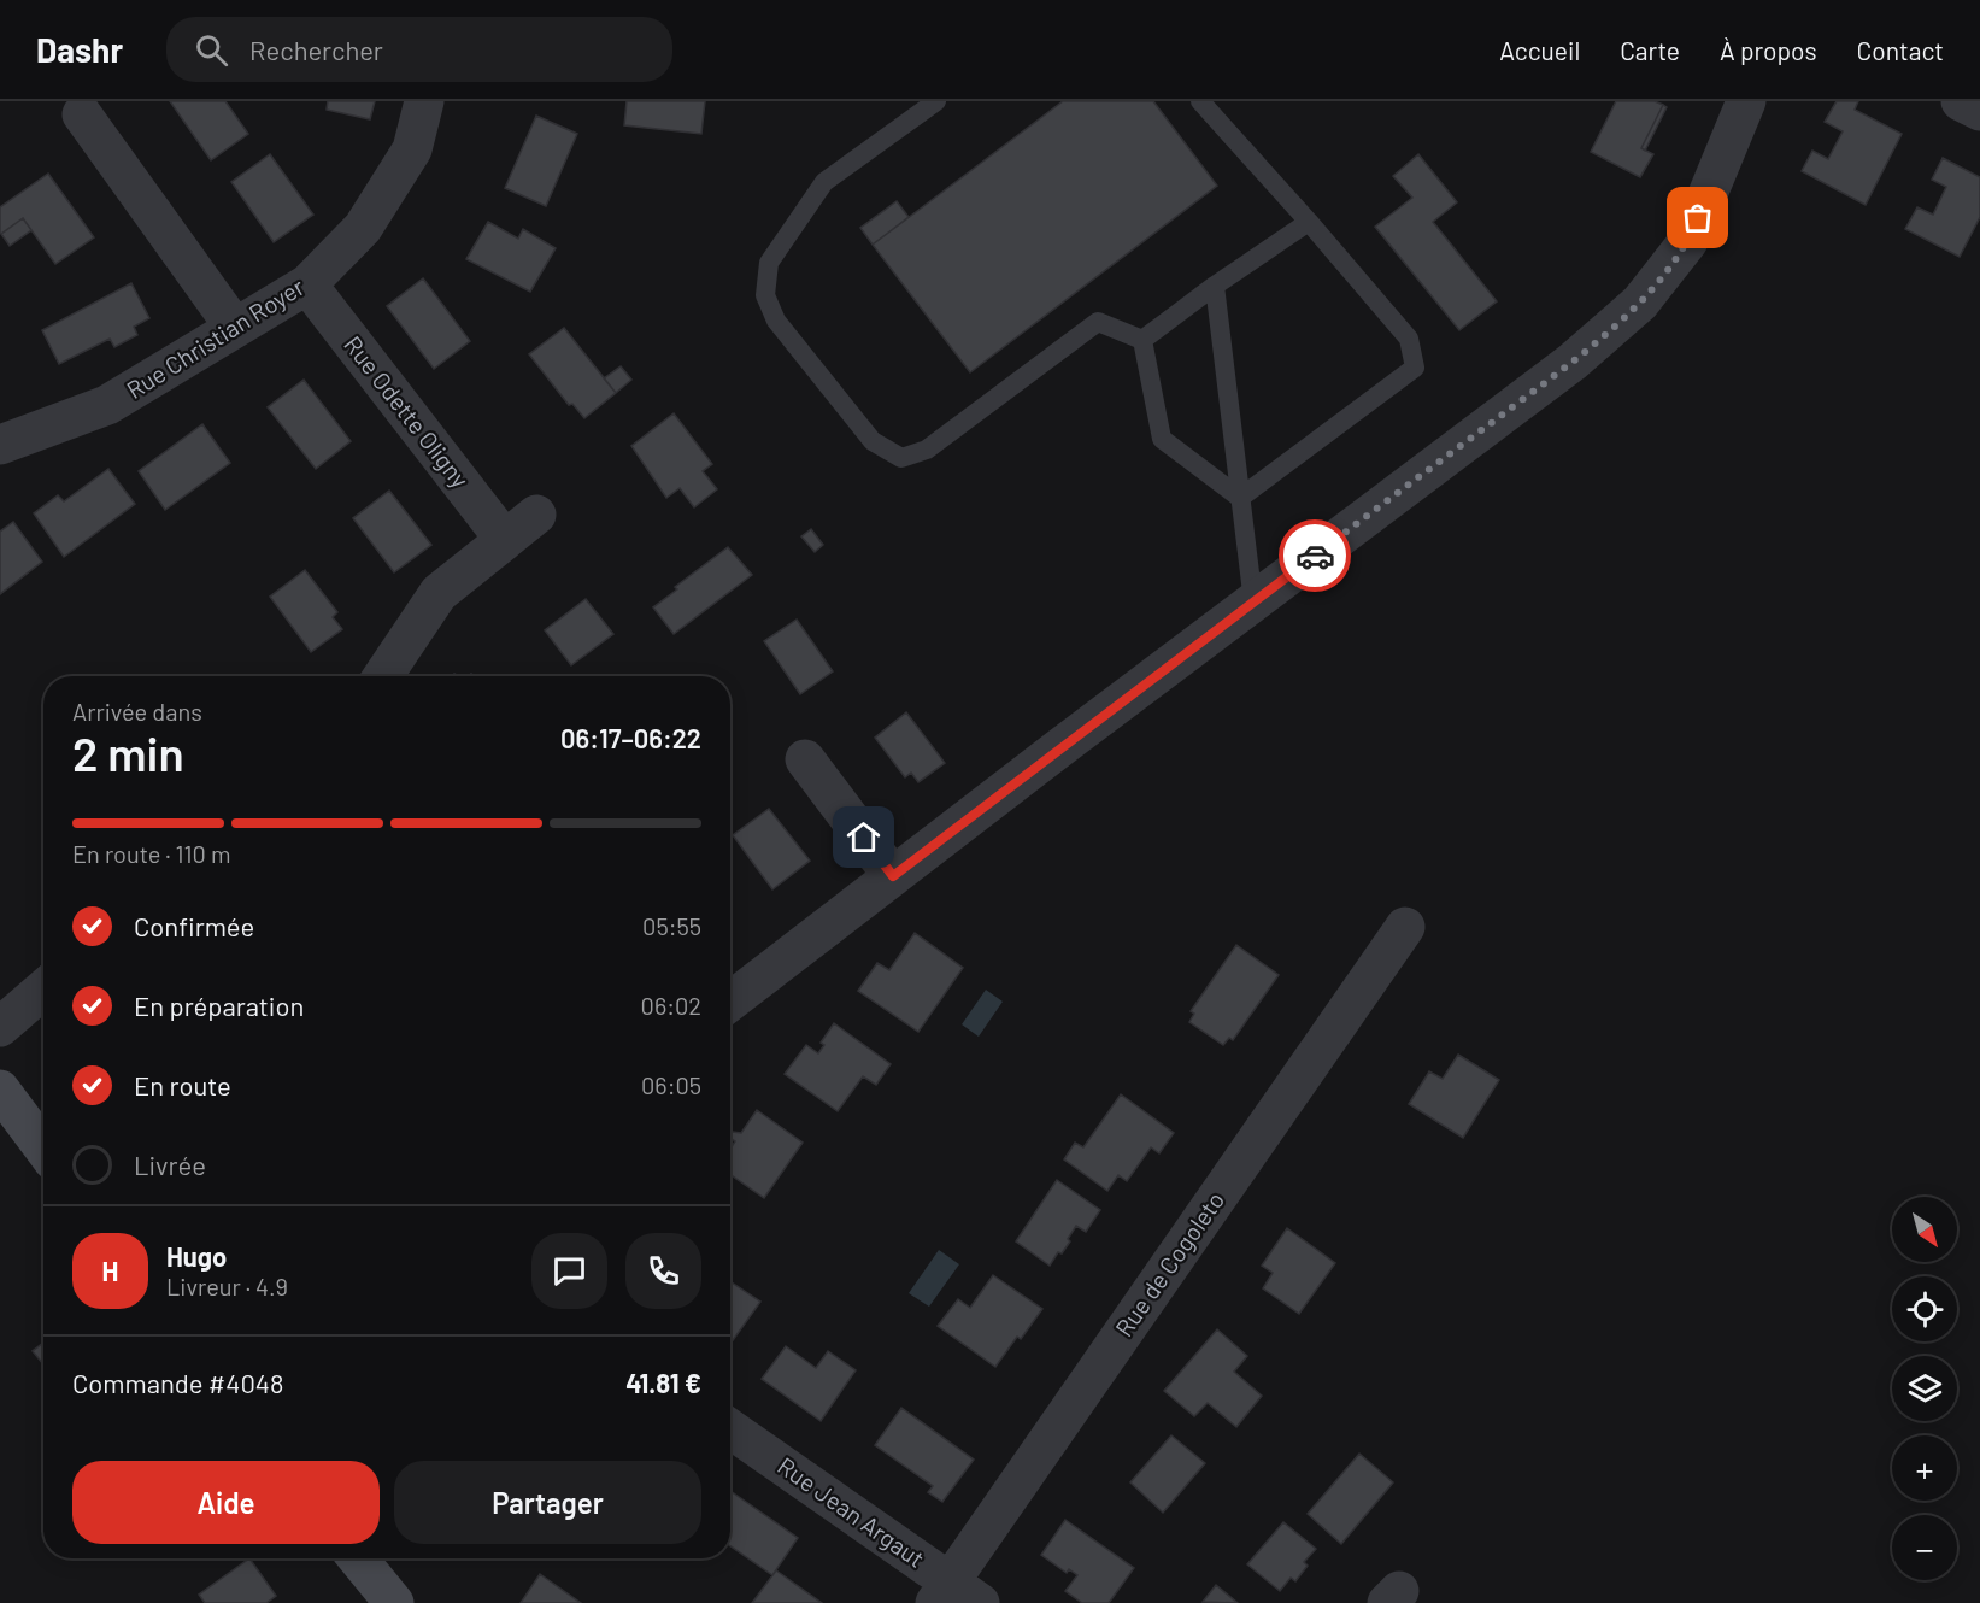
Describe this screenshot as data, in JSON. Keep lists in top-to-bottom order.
{
  "streets": {
    "street": [
      "Rue Christian Royer",
      "Rue Odette Oligny",
      "Rue de Cogoleto",
      "Rue Jean Argaut"
    ]
  },
  "crossings": [
    ["Rue Christian Royer", "Rue Odette Oligny"],
    ["Rue de Cogoleto", "Rue Jean Argaut"]
  ],
  "north": "bottom right",
  "page": {
    "header": "Dashr",
    "search": "Rechercher",
    "nav": [
      "Accueil",
      "Carte",
      "À propos",
      "Contact"
    ],
    "heading": ["2 min", "Arrivée dans", "06:17–06:22"],
    "panel": [
      "Hugo",
      "Livreur · 4.9",
      "Commande #4048",
      "41.81 €"
    ],
    "bar": "En route · 110 m",
    "list": [
      ["Confirmée", "05:55"],
      ["En préparation", "06:02"],
      ["En route", "06:05"],
      "Livrée"
    ],
    "map_buttons": ["+", "−"],
    "round": "H",
    "buttons": ["Aide", "Partager"]
  }
}
